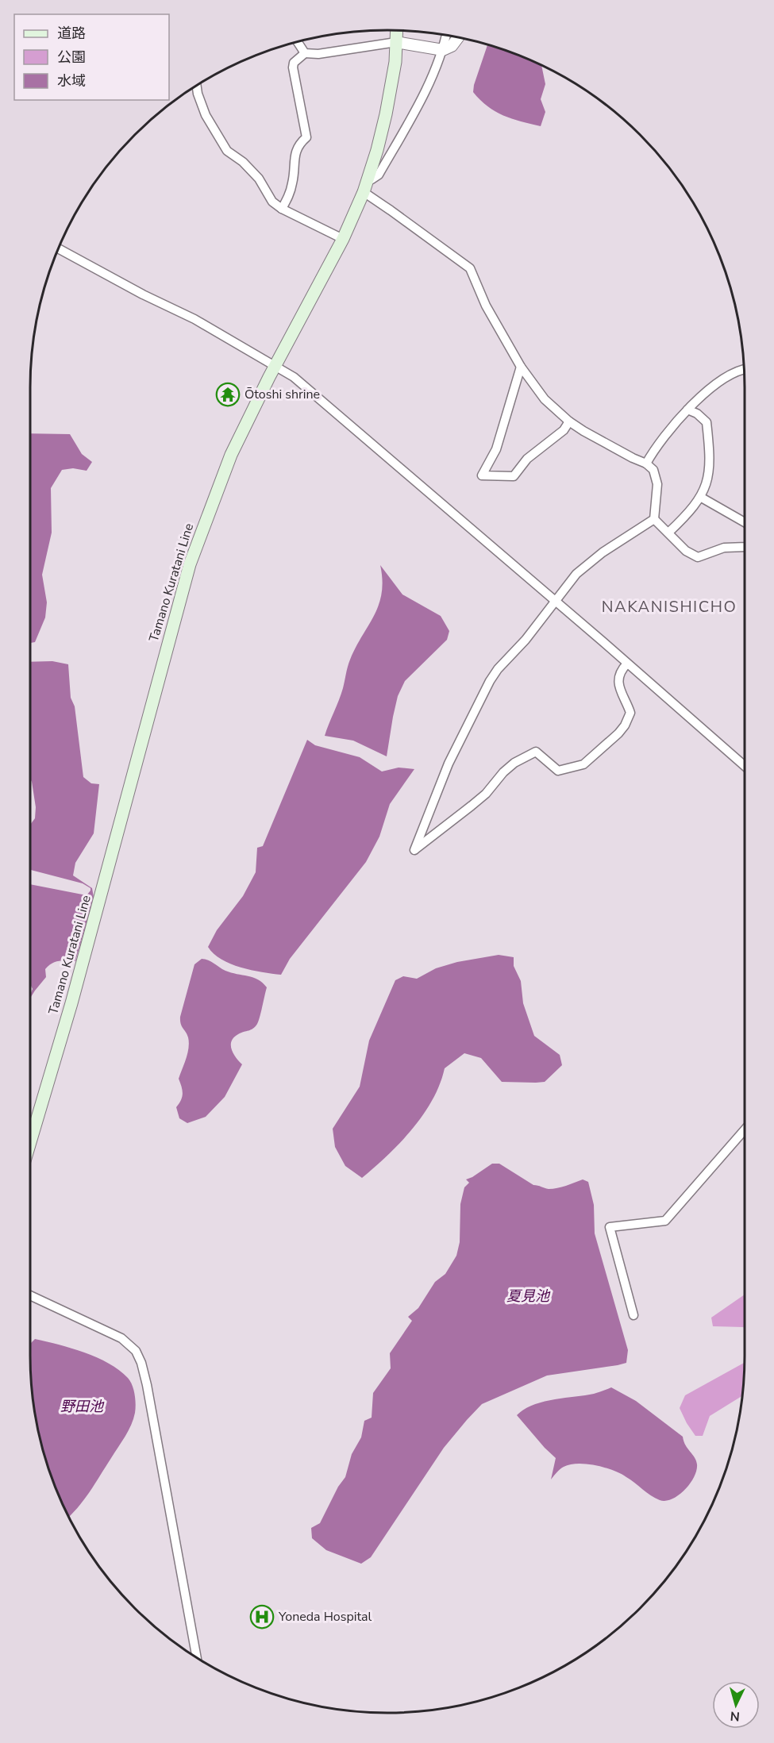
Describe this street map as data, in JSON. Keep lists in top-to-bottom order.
{
  "streets": {
    "main road": ["Tamano Kuratani Line"]
  },
  "districts": ["NAKANISHICHO"],
  "water": ["夏見池", "野田池"],
  "places": {
    "temple": ["Ōtoshi shrine"],
    "hospital": ["Yoneda Hospital"]
  },
  "legend": ["道路", "公園", "水域"],
  "north": "bottom"
}
